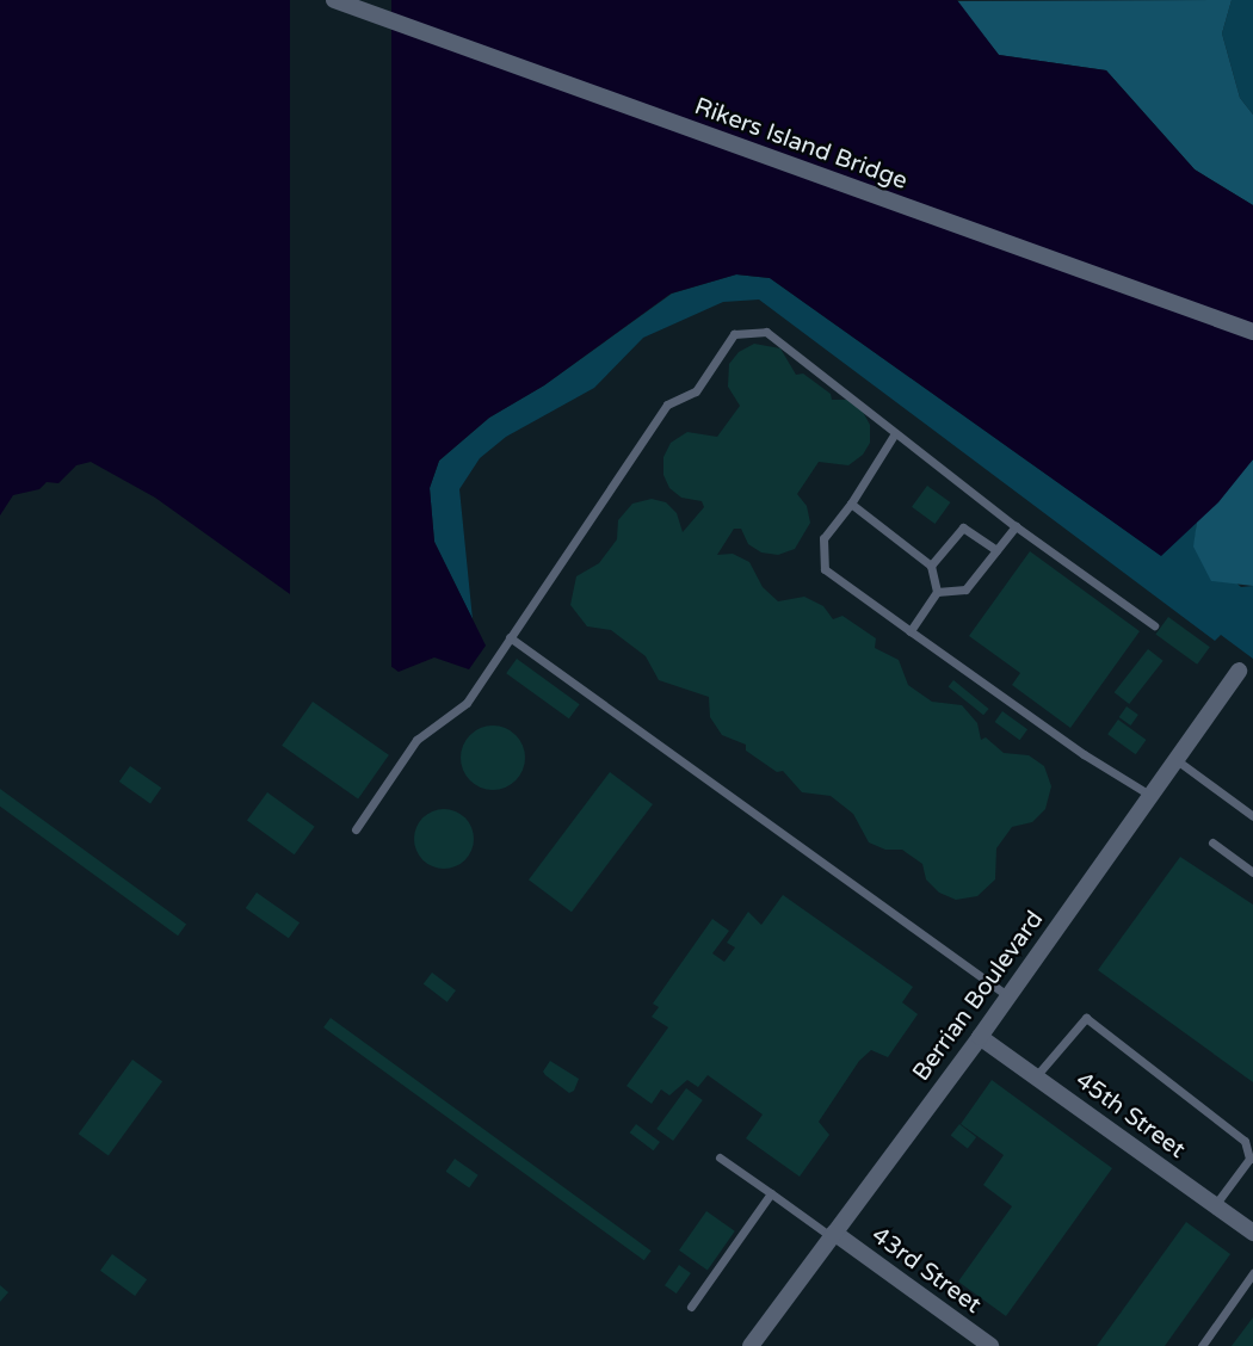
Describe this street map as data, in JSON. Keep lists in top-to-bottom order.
{
  "streets": {
    "street": [
      "Rikers Island Bridge",
      "Berrian Boulevard",
      "45th Street",
      "43rd Street"
    ]
  },
  "crossings": [
    ["Berrian Boulevard", "45th Street"],
    ["Berrian Boulevard", "43rd Street"]
  ]
}
